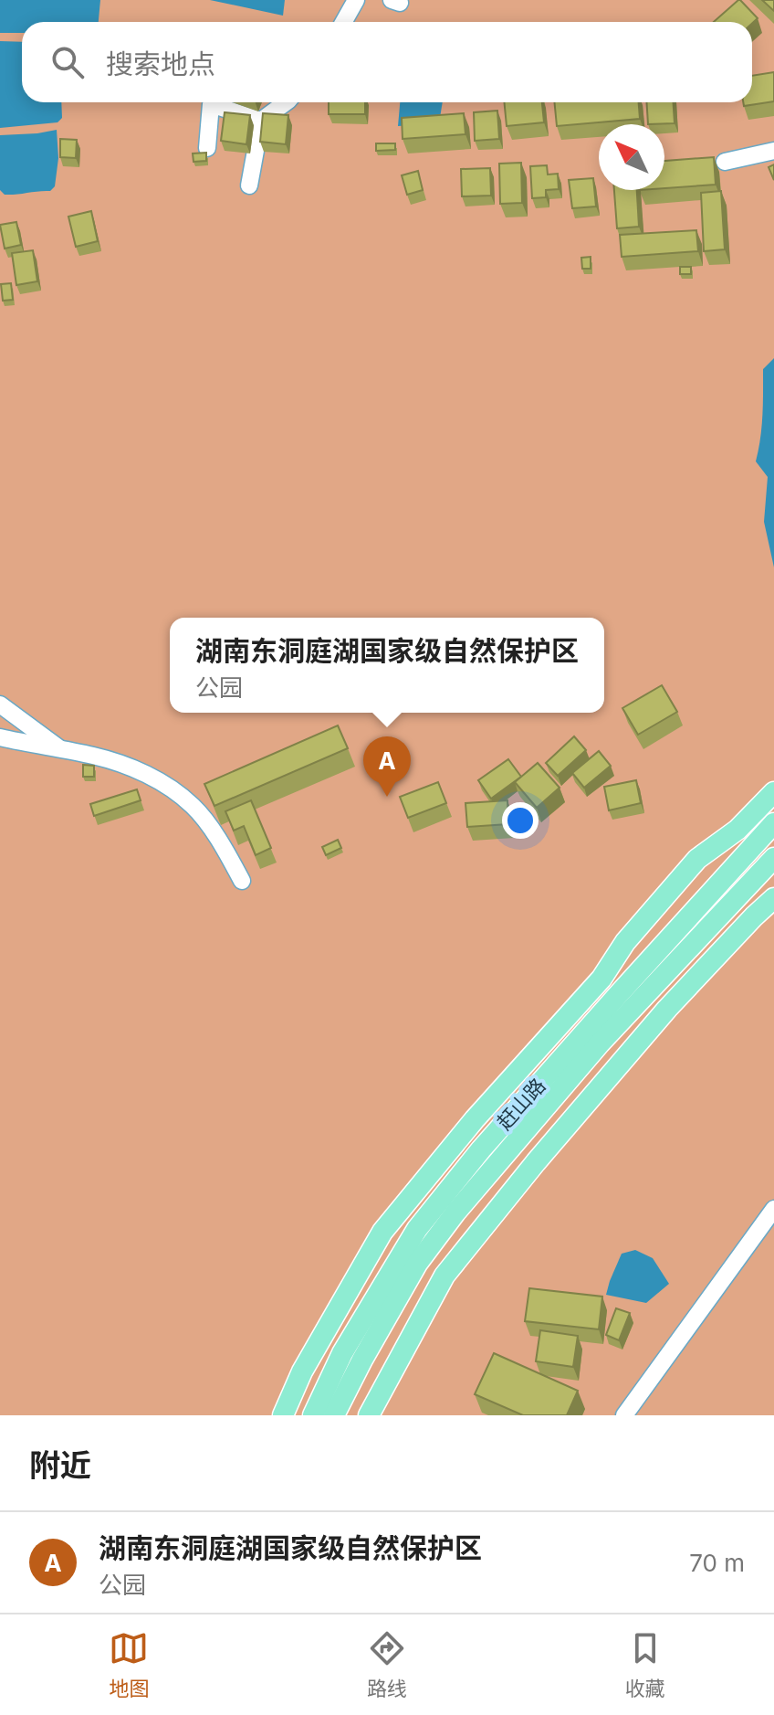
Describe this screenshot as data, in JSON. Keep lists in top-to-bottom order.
{
  "streets": {
    "main road": ["赶山路"]
  },
  "north": "top left",
  "page": {
    "search": "搜索地点",
    "popup": ["湖南东洞庭湖国家级自然保护区", "公园"],
    "pins": "A",
    "heading": "附近",
    "list": [
      {
        "mark": "A",
        "name": "湖南东洞庭湖国家级自然保护区",
        "note": "公园",
        "value": "70 m"
      }
    ],
    "nav": ["地图", "路线", "收藏"]
  }
}
